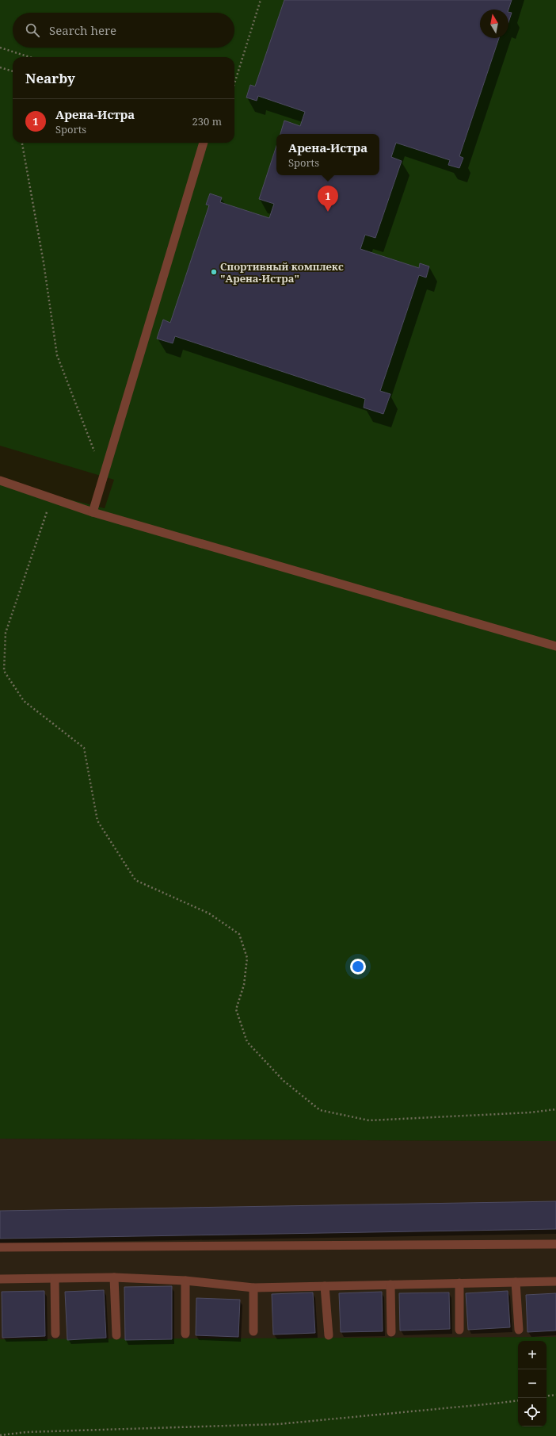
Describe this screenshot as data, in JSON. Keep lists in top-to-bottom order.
{
  "places": ["Спортивный комплекс \"Арена-Истра\""],
  "north": "top",
  "page": {
    "search": "Search here",
    "heading": "Nearby",
    "list": [
      {
        "mark": "1",
        "name": "Арена-Истра",
        "note": "Sports",
        "value": "230 m"
      }
    ],
    "popup": ["Арена-Истра", "Sports"],
    "pins": "1",
    "map_buttons": ["+", "−"]
  }
}
